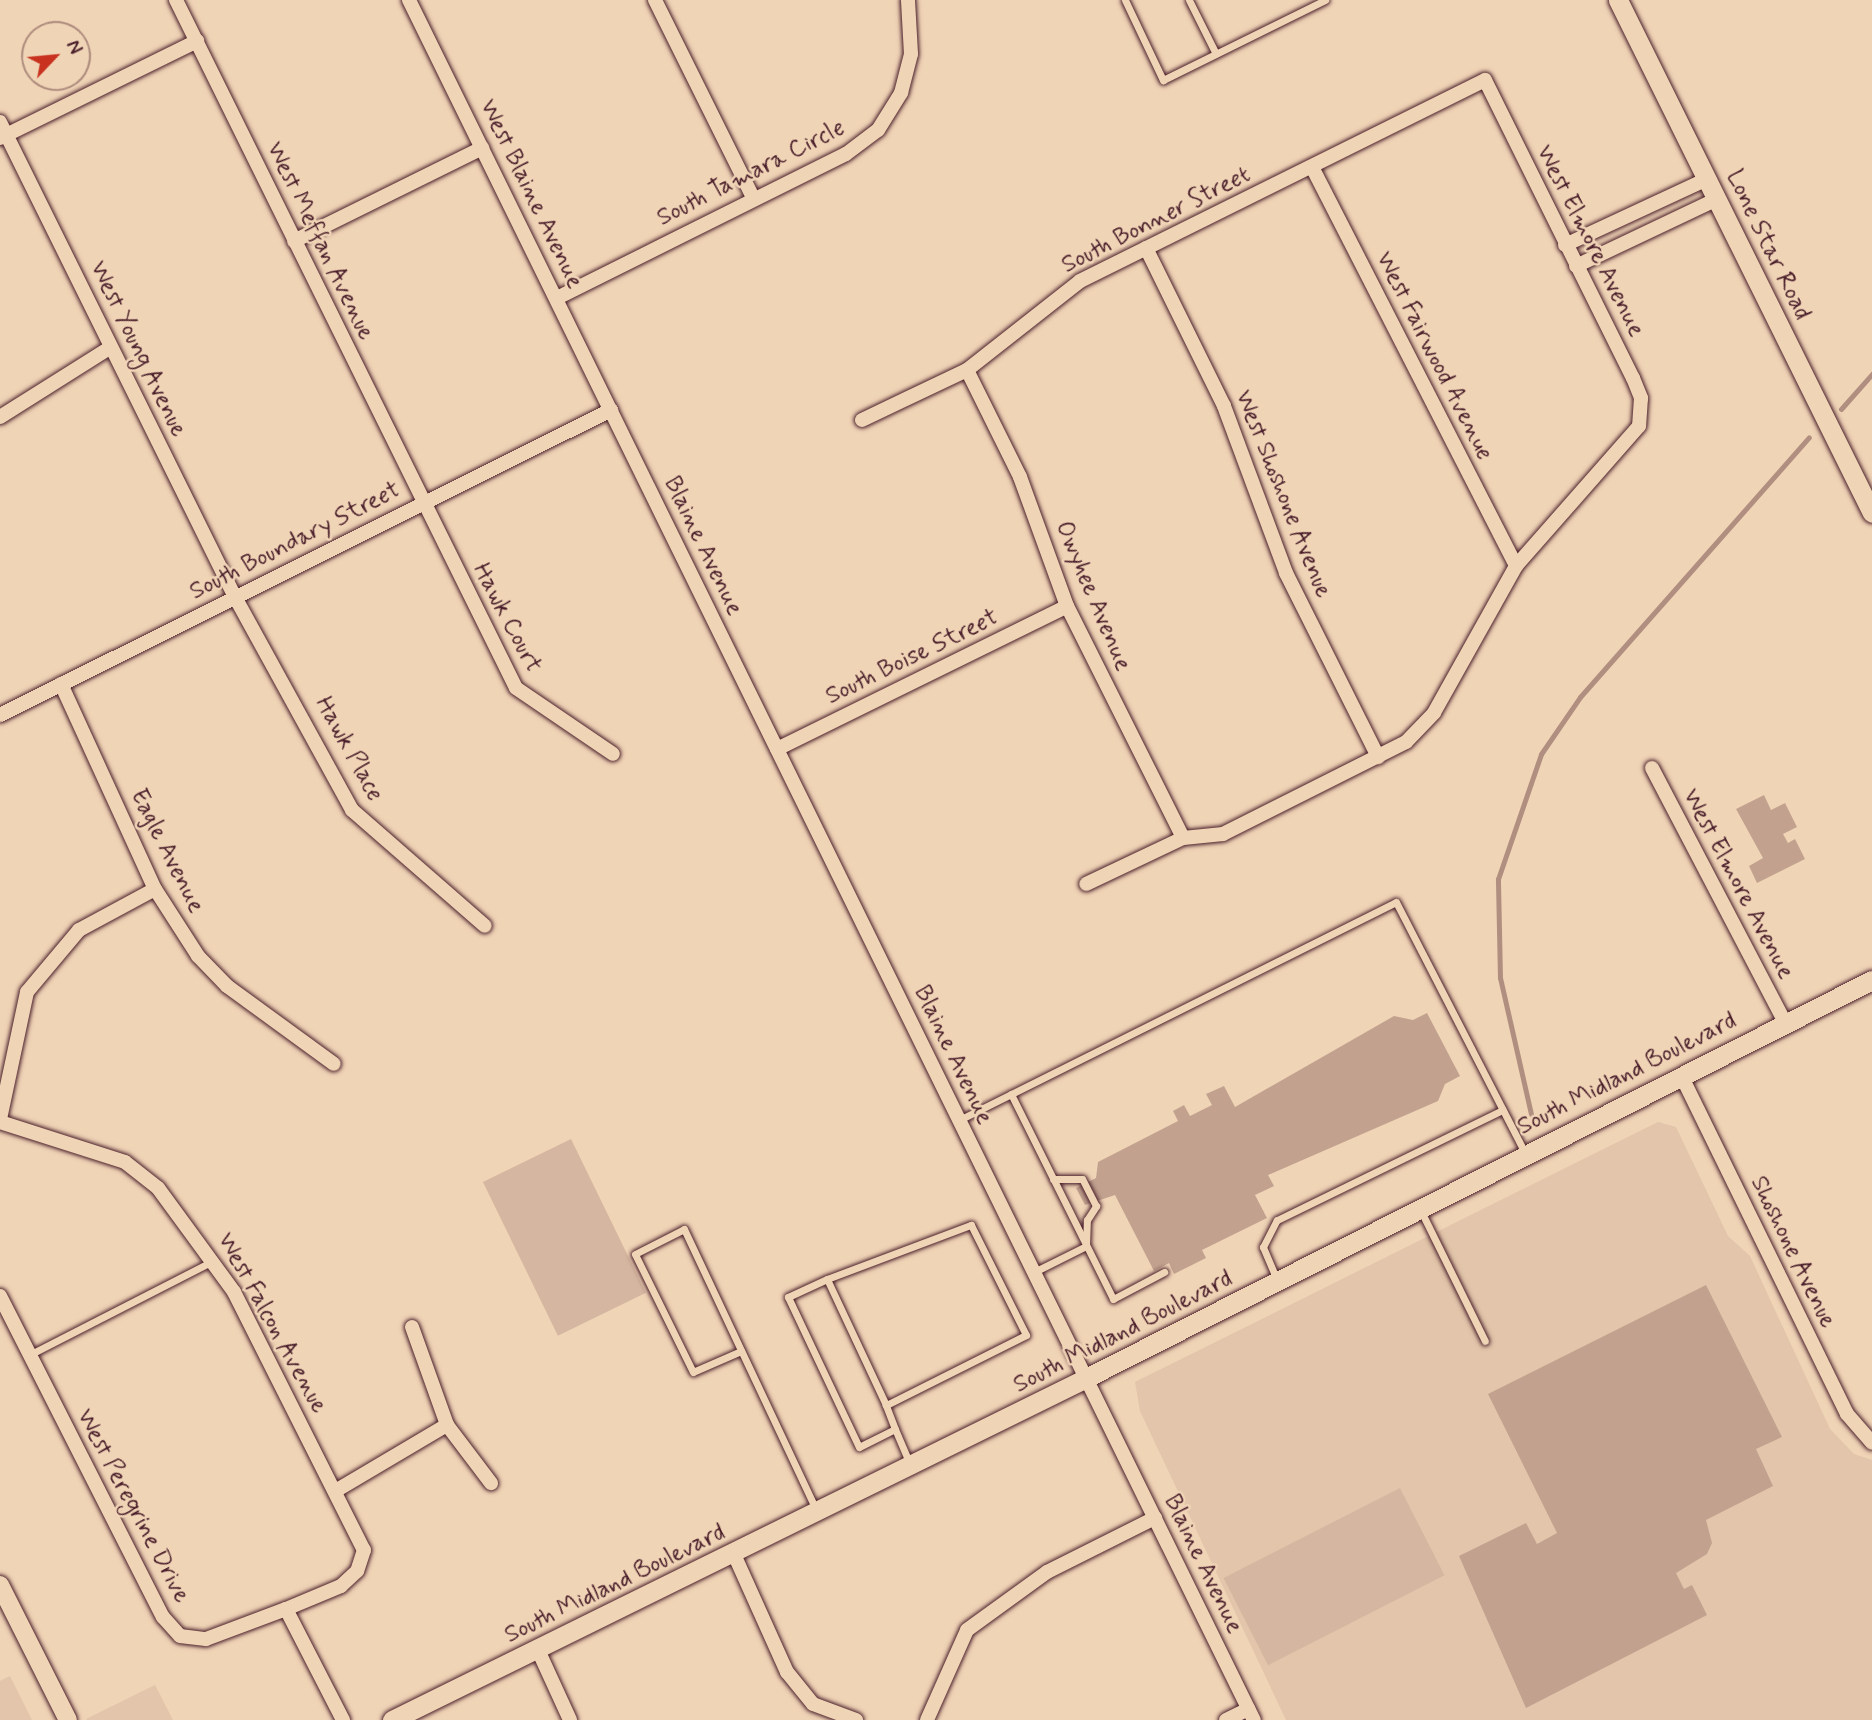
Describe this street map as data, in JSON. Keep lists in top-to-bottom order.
{
  "streets": {
    "main road": ["Lone Star Road", "South Midland Boulevard"],
    "street": [
      "South Tamara Circle",
      "West Blaine Avenue",
      "South Bonner Street",
      "West Meffan Avenue",
      "West Elmore Avenue",
      "West Young Avenue",
      "West Fairwood Avenue",
      "West Shoshone Avenue",
      "South Boundary Street",
      "Blaine Avenue",
      "Owyhee Avenue",
      "Hawk Court",
      "South Boise Street",
      "Hawk Place",
      "Eagle Avenue",
      "Shoshone Avenue",
      "West Falcon Avenue",
      "West Peregrine Drive"
    ]
  },
  "crossings": [
    ["South Tamara Circle", "West Blaine Avenue"],
    ["West Blaine Avenue", "South Boundary Street"],
    ["West Blaine Avenue", "Blaine Avenue"],
    ["South Bonner Street", "West Elmore Avenue"],
    ["South Bonner Street", "West Fairwood Avenue"],
    ["South Bonner Street", "West Shoshone Avenue"],
    ["South Bonner Street", "Owyhee Avenue"],
    ["West Meffan Avenue", "South Boundary Street"],
    ["West Meffan Avenue", "Hawk Court"],
    ["West Elmore Avenue", "West Fairwood Avenue"],
    ["West Elmore Avenue", "South Midland Boulevard"],
    ["West Young Avenue", "South Boundary Street"],
    ["West Young Avenue", "Hawk Place"],
    ["South Boundary Street", "Blaine Avenue"],
    ["South Boundary Street", "Hawk Court"],
    ["South Boundary Street", "Hawk Place"],
    ["South Boundary Street", "Eagle Avenue"],
    ["Blaine Avenue", "South Boise Street"],
    ["Blaine Avenue", "South Midland Boulevard"],
    ["Owyhee Avenue", "South Boise Street"],
    ["South Midland Boulevard", "Shoshone Avenue"],
    ["West Falcon Avenue", "West Peregrine Drive"]
  ],
  "north": "top right"
}
